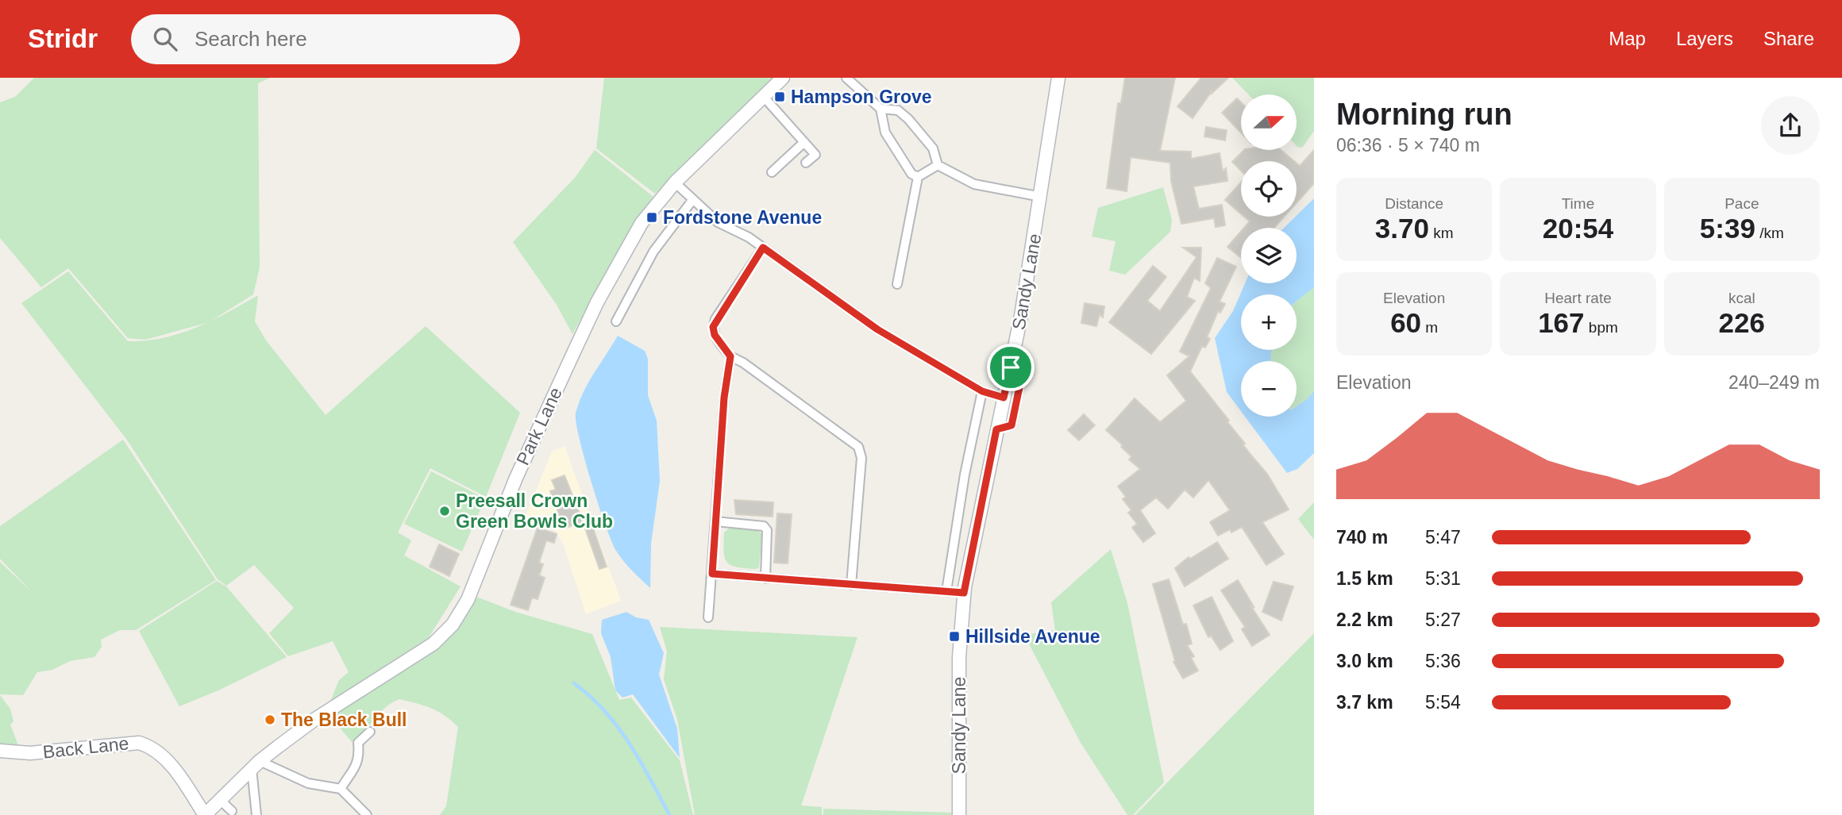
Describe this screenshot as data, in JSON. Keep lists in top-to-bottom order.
{
  "streets": {
    "main road": ["Sandy Lane", "Park Lane", "Back Lane"]
  },
  "crossings": [
    ["Park Lane", "Back Lane"]
  ],
  "places": {
    "transit": ["Hampson Grove", "Fordstone Avenue", "Hillside Avenue"],
    "other": ["Preesall Crown Green Bowls Club", "The Black Bull"]
  },
  "north": "right",
  "page": {
    "header": "Stridr",
    "search": "Search here",
    "nav": ["Map", "Layers", "Share"],
    "heading": ["Morning run", "06:36 · 5 × 740 m"],
    "map_buttons": ["+", "−"],
    "stats": [
      ["Distance", "3.70 km"],
      ["Time", "20:54"],
      ["Pace", "5:39 /km"],
      ["Elevation", "60 m"],
      ["Heart rate", "167 bpm"],
      ["kcal", "226"]
    ],
    "chart": ["Elevation", "240–249 m"],
    "list": [
      {
        "name": "740 m",
        "note": "5:47"
      },
      {
        "name": "1.5 km",
        "note": "5:31"
      },
      {
        "name": "2.2 km",
        "note": "5:27"
      },
      {
        "name": "3.0 km",
        "note": "5:36"
      },
      {
        "name": "3.7 km",
        "note": "5:54"
      }
    ]
  }
}
